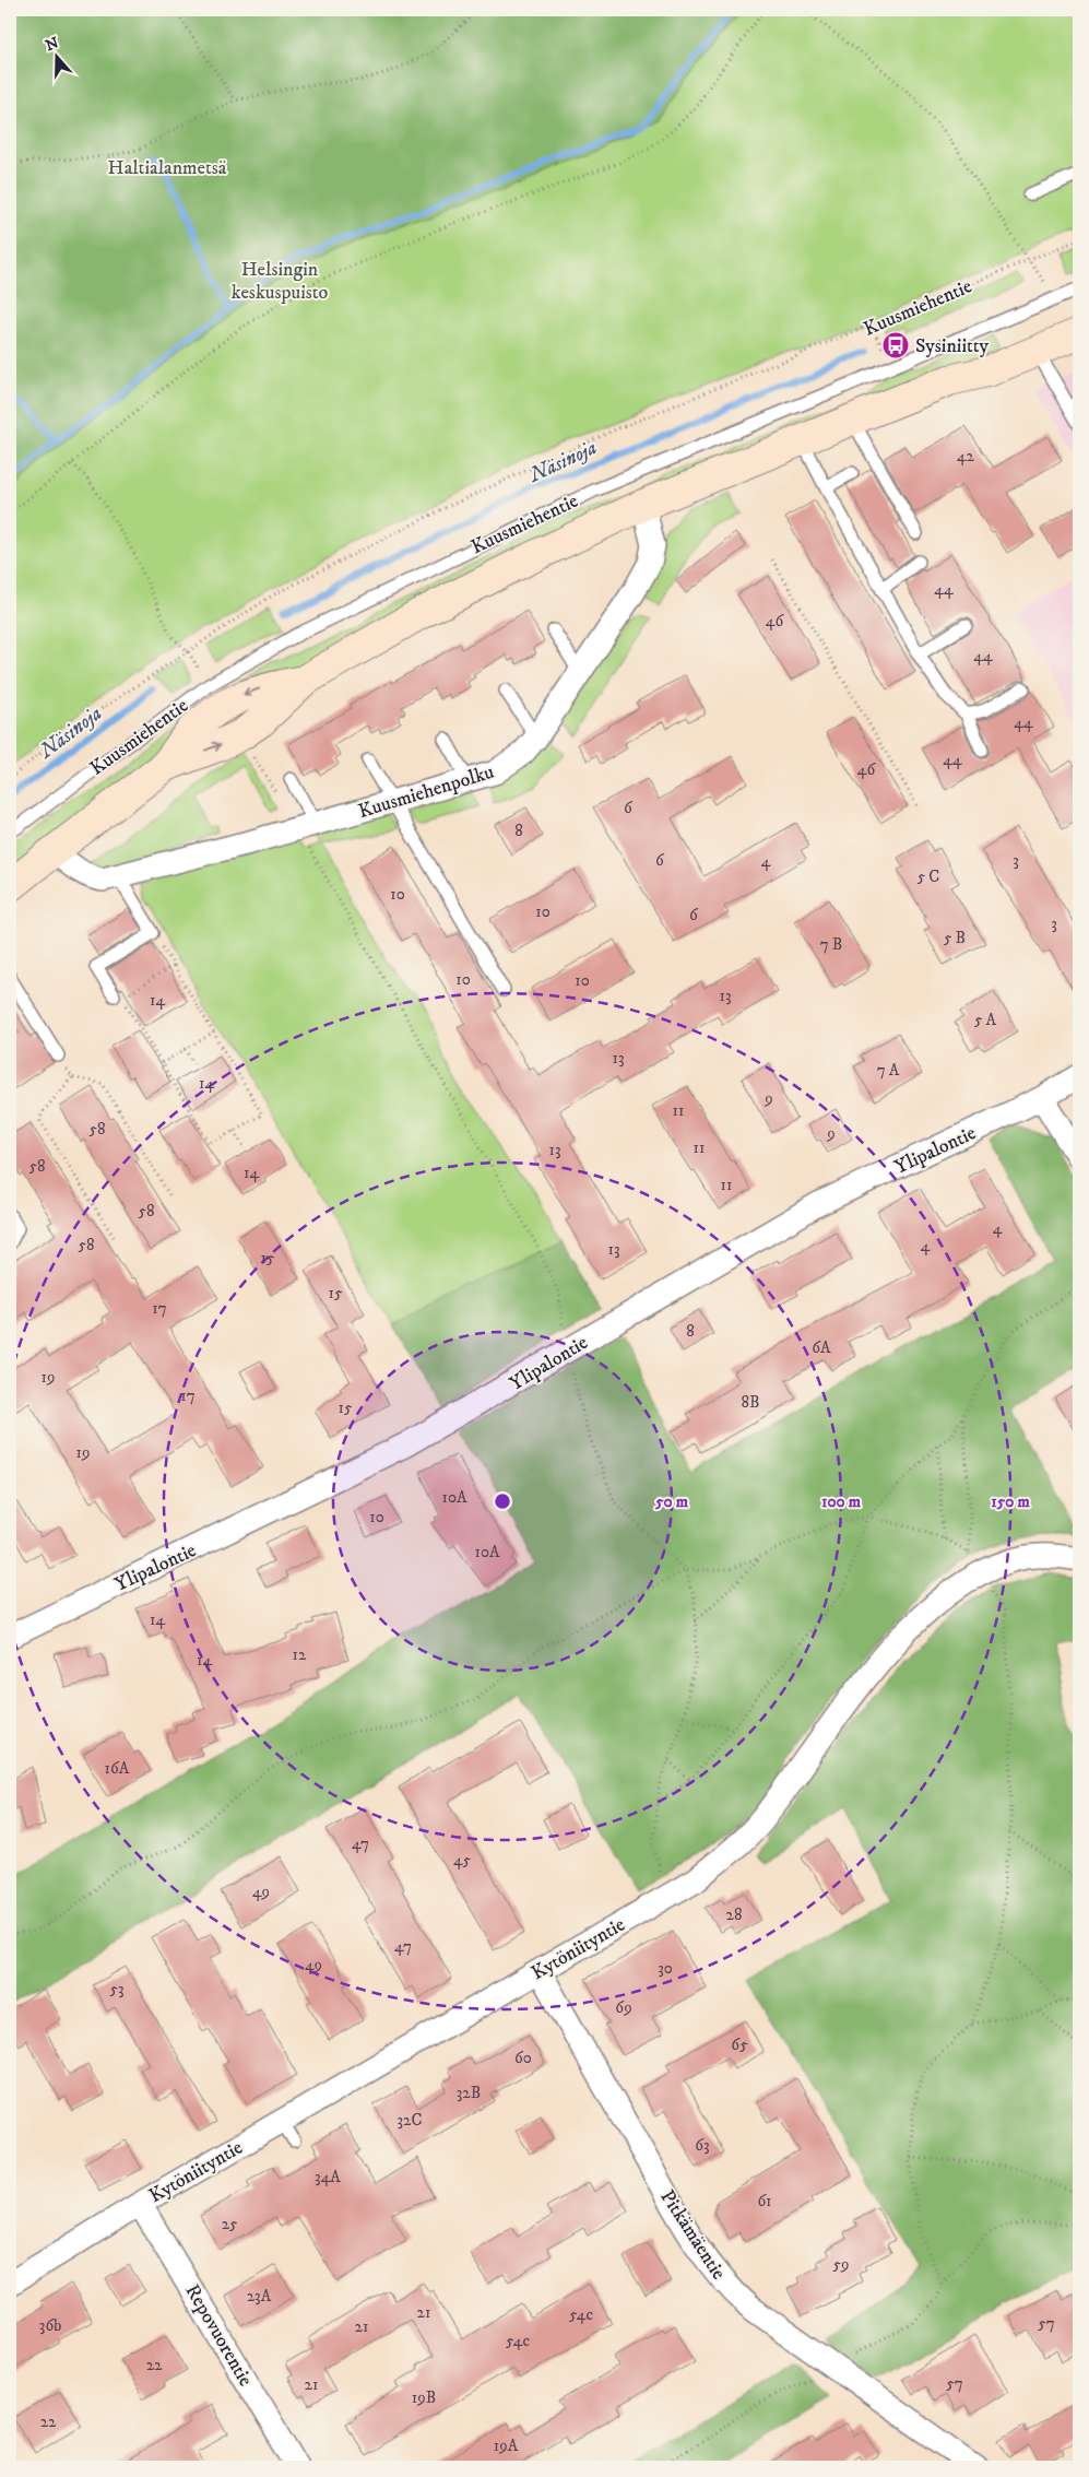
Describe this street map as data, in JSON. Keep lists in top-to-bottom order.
{
  "streets": {
    "main road": ["Kuusmiehentie"],
    "street": [
      "Kuusmiehenpolku",
      "Ylipalontie",
      "Kytöniityntie",
      "Pitkämäentie",
      "Repovuorentie"
    ]
  },
  "crossings": [
    ["Kuusmiehentie", "Kuusmiehenpolku"],
    ["Kytöniityntie", "Pitkämäentie"],
    ["Kytöniityntie", "Repovuorentie"]
  ],
  "water": ["Näsinoja"],
  "parks": ["Haltialanmetsä", "Helsingin keskuspuisto"],
  "places": {
    "bus stop": ["Sysiniitty"]
  },
  "house_numbers": [
    "42",
    "44",
    "46",
    "44",
    "44",
    "44",
    "46",
    "6",
    "8",
    "6",
    "3",
    "4",
    "5 C",
    "10",
    "10",
    "6",
    "3",
    "5 B",
    "7 B",
    "10",
    "10",
    "13",
    "14",
    "5 A",
    "13",
    "7 A",
    "14",
    "9",
    "11",
    "58",
    "9",
    "11",
    "13",
    "58",
    "14",
    "11",
    "58",
    "4",
    "58",
    "4",
    "13",
    "15",
    "15",
    "17",
    "8",
    "6A",
    "19",
    "17",
    "8B",
    "15",
    "19",
    "10A",
    "10",
    "10A",
    "14",
    "12",
    "14",
    "16A",
    "47",
    "45",
    "49",
    "28",
    "47",
    "49",
    "30",
    "53",
    "69",
    "65",
    "60",
    "32B",
    "32C",
    "63",
    "34A",
    "61",
    "25",
    "59",
    "23A",
    "21",
    "54c",
    "57",
    "36b",
    "21",
    "54c",
    "22",
    "57",
    "21",
    "19B",
    "22",
    "19A"
  ],
  "north": "top",
  "rings": ["50 m", "100 m", "150 m"]
}
